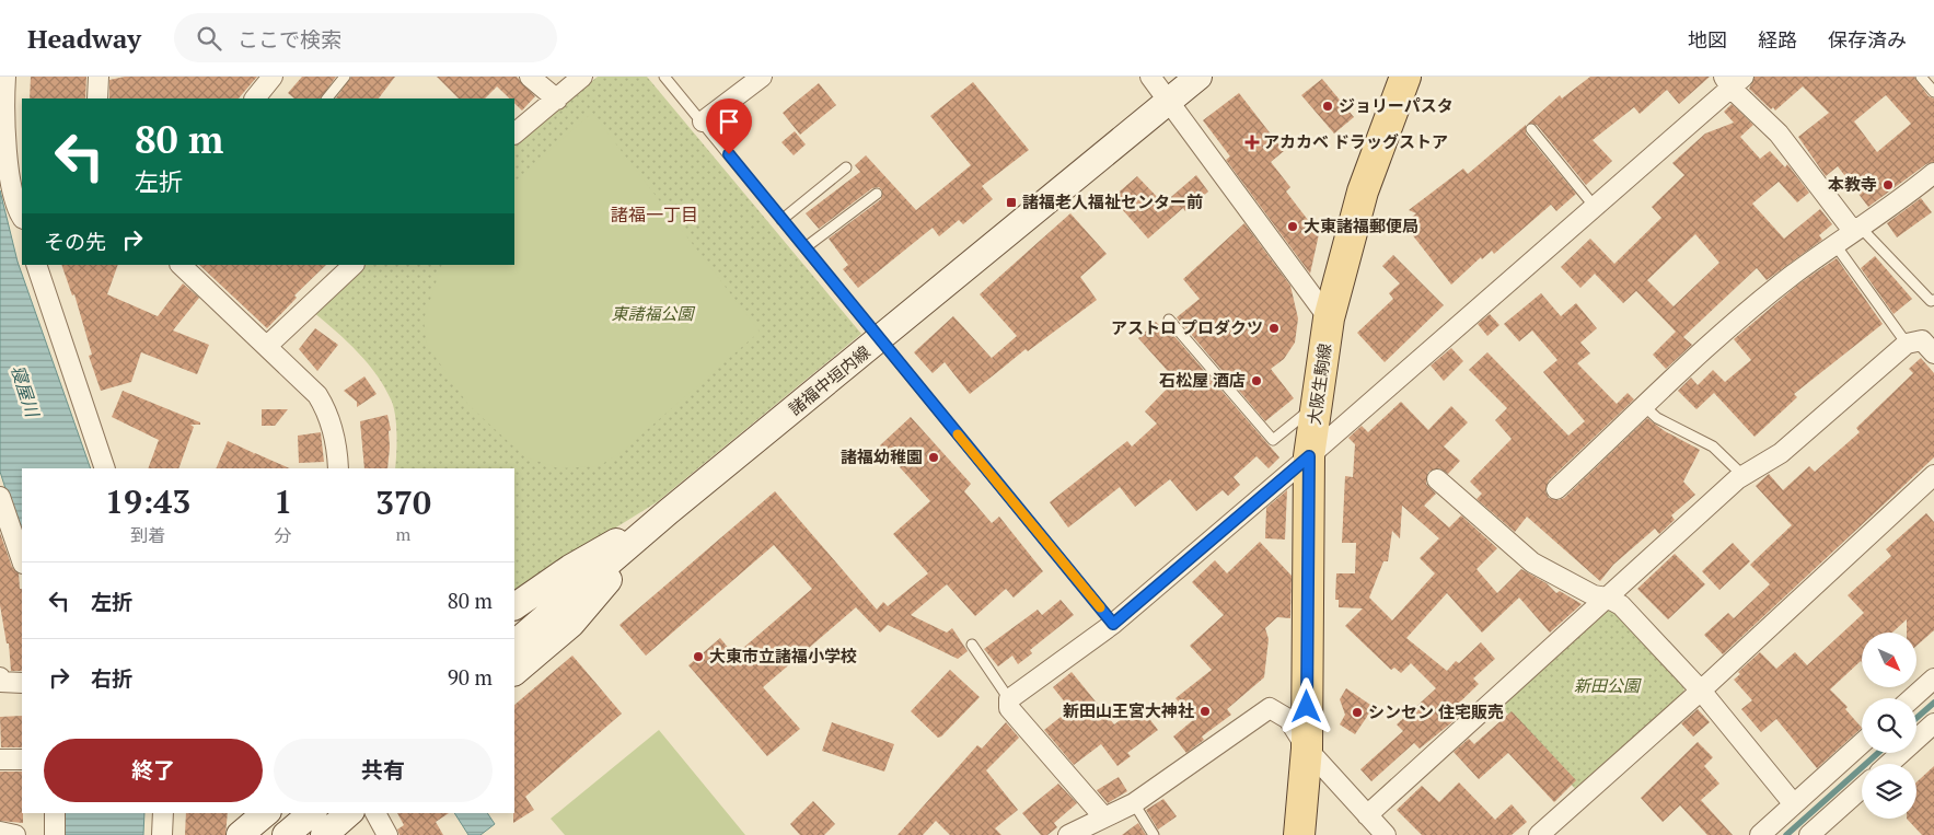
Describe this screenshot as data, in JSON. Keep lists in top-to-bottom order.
{
  "streets": {
    "main road": ["大阪生駒線"],
    "street": ["諸福中垣内線"]
  },
  "districts": ["諸福一丁目"],
  "water": ["寝屋川"],
  "parks": ["東諸福公園", "新田公園"],
  "places": {
    "other": [
      "ジョリーパスタ",
      "本教寺",
      "大東諸福郵便局",
      "アストロ プロダクツ",
      "石松屋 酒店",
      "諸福幼稚園",
      "大東市立諸福小学校",
      "新田山王宮大神社",
      "シンセン 住宅販売"
    ],
    "health": ["アカカベ ドラッグストア"],
    "transit": ["諸福老人福祉センター前"]
  },
  "north": "bottom right",
  "page": {
    "header": "Headway",
    "search": "ここで検索",
    "nav": ["地図", "経路", "保存済み"],
    "turn": ["80 m", "左折"],
    "then": "その先",
    "eta": [
      "19:43",
      "到着",
      "1",
      "分",
      "370",
      "m"
    ],
    "list": [
      {
        "name": "左折",
        "value": "80 m"
      },
      {
        "name": "右折",
        "value": "90 m"
      }
    ],
    "buttons": ["終了", "共有"]
  }
}
